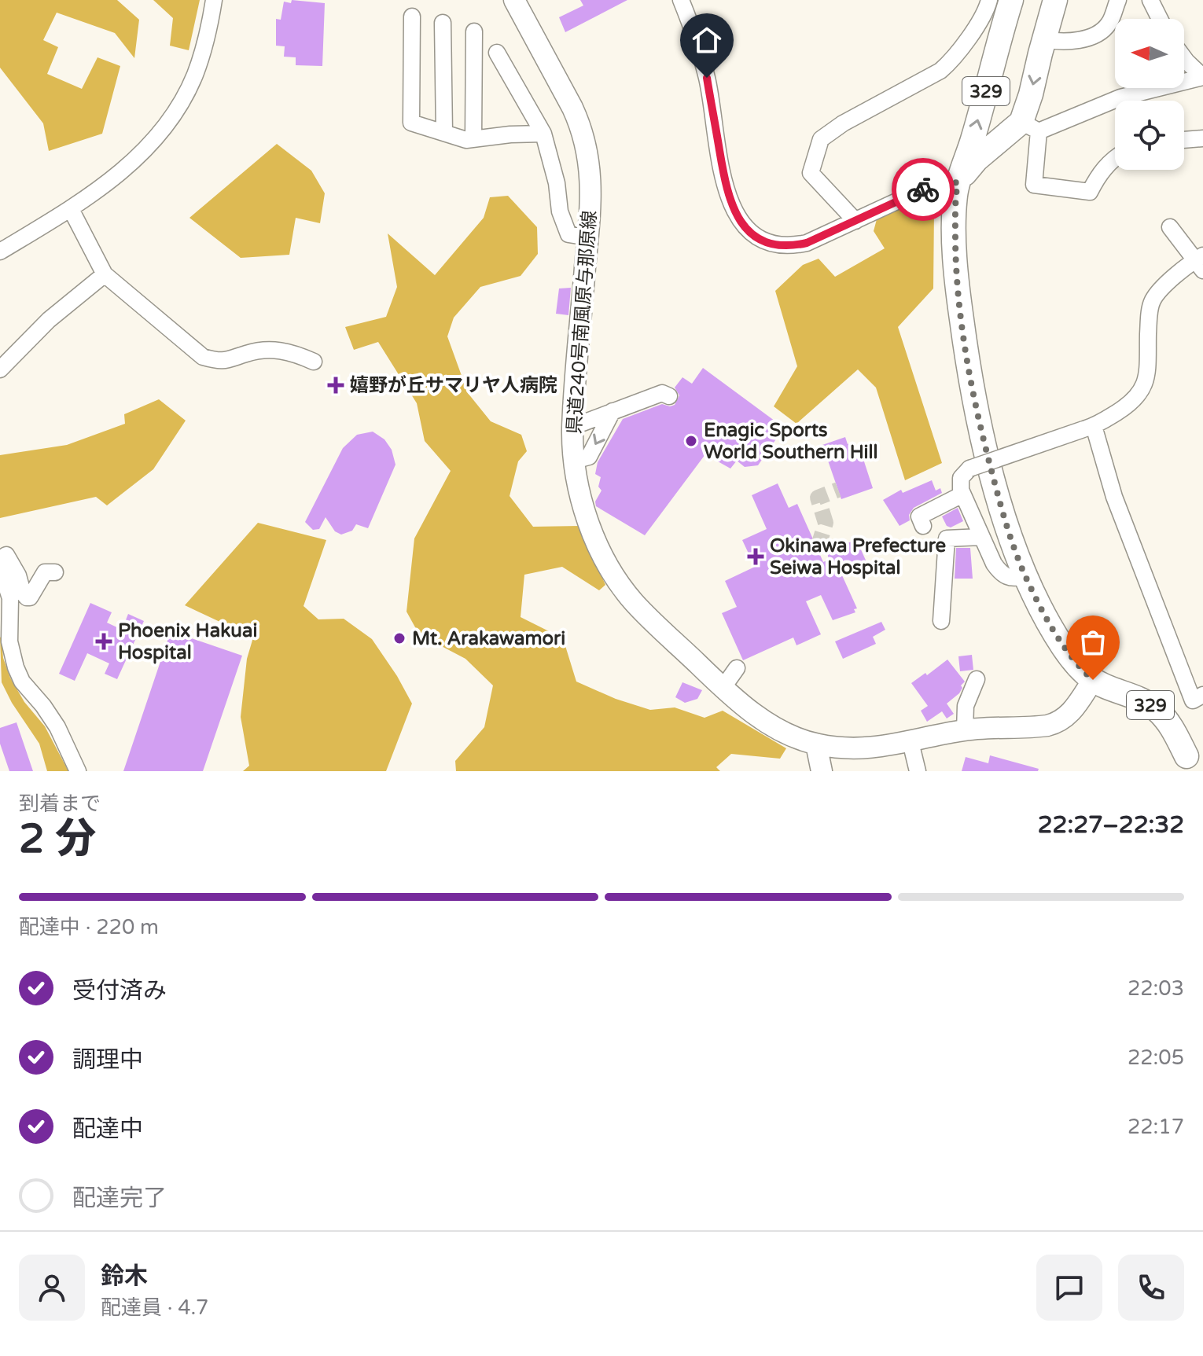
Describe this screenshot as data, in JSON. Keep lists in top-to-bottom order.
{
  "streets": {
    "highway": ["329"],
    "main road": ["県道240号南風原与那原線"]
  },
  "crossings": [
    ["329", "県道240号南風原与那原線"]
  ],
  "places": {
    "health": ["嬉野が丘サマリヤ人病院", "Okinawa Prefecture Seiwa Hospital", "Phoenix Hakuai Hospital"],
    "other": ["Enagic Sports World Southern Hill", "Mt. Arakawamori"]
  },
  "north": "left",
  "page": {
    "heading": ["2 分", "到着まで", "22:27–22:32"],
    "panel": ["鈴木", "配達員 · 4.7"],
    "bar": "配達中 · 220 m",
    "list": [
      ["受付済み", "22:03"],
      ["調理中", "22:05"],
      ["配達中", "22:17"],
      "配達完了"
    ]
  }
}
